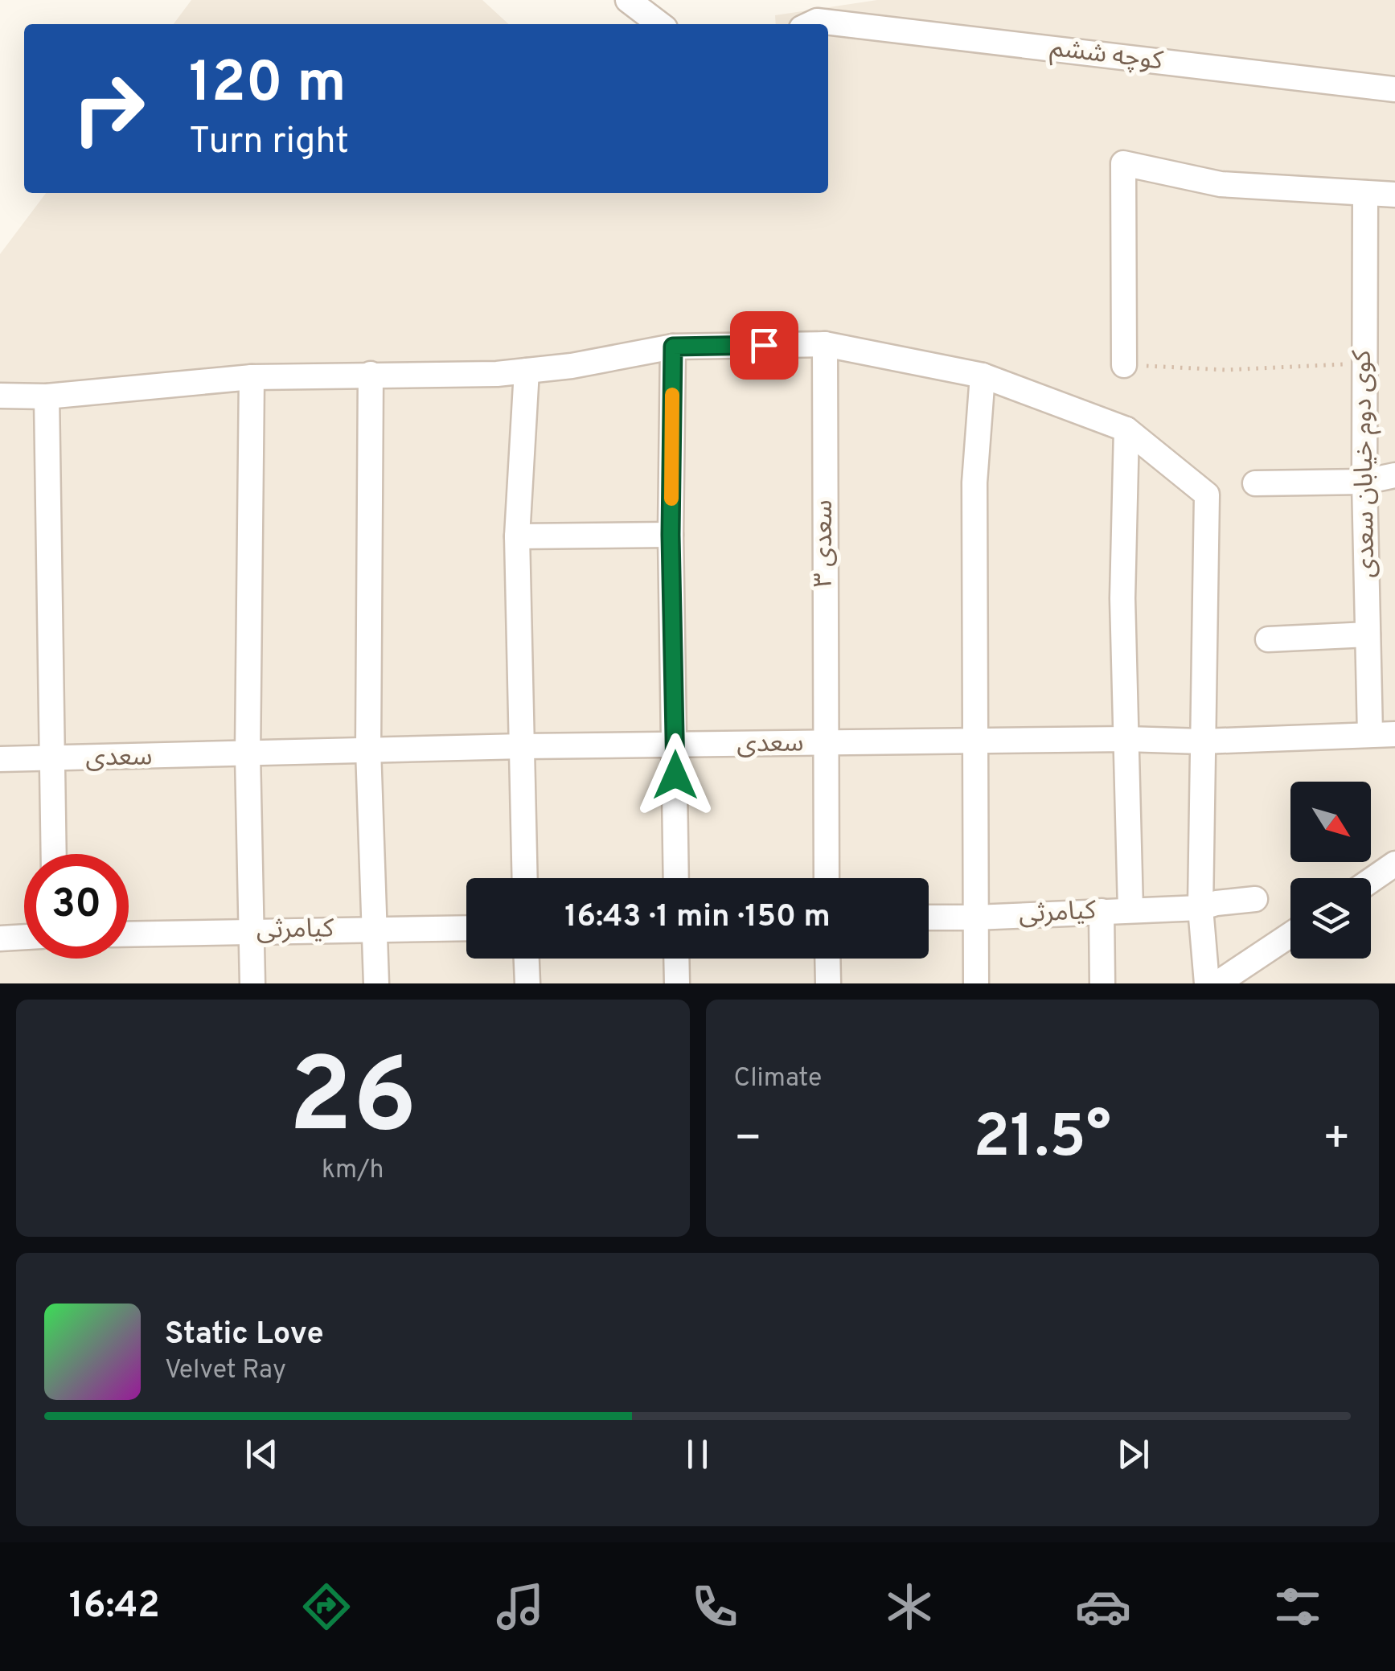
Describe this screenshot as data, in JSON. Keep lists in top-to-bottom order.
{
  "streets": {
    "street": [
      "کوچه ششم",
      "کوی دوم خیابان سعدی",
      "سعدی ۳",
      "سعدی",
      "کیامرثی"
    ]
  },
  "crossings": [
    ["کوی دوم خیابان سعدی", "سعدی"],
    ["سعدی ۳", "سعدی"]
  ],
  "north": "bottom right",
  "page": {
    "turn": ["120 m", "Turn right"],
    "limit": "30",
    "trip": "16:43 · 1 min · 150 m",
    "tile": [
      ["26", "km/h"],
      "Climate"
    ],
    "heat": ["−", "21.5°", "+"],
    "song": ["Static Love", "Velvet Ray"],
    "tabs": "16:42"
  }
}
